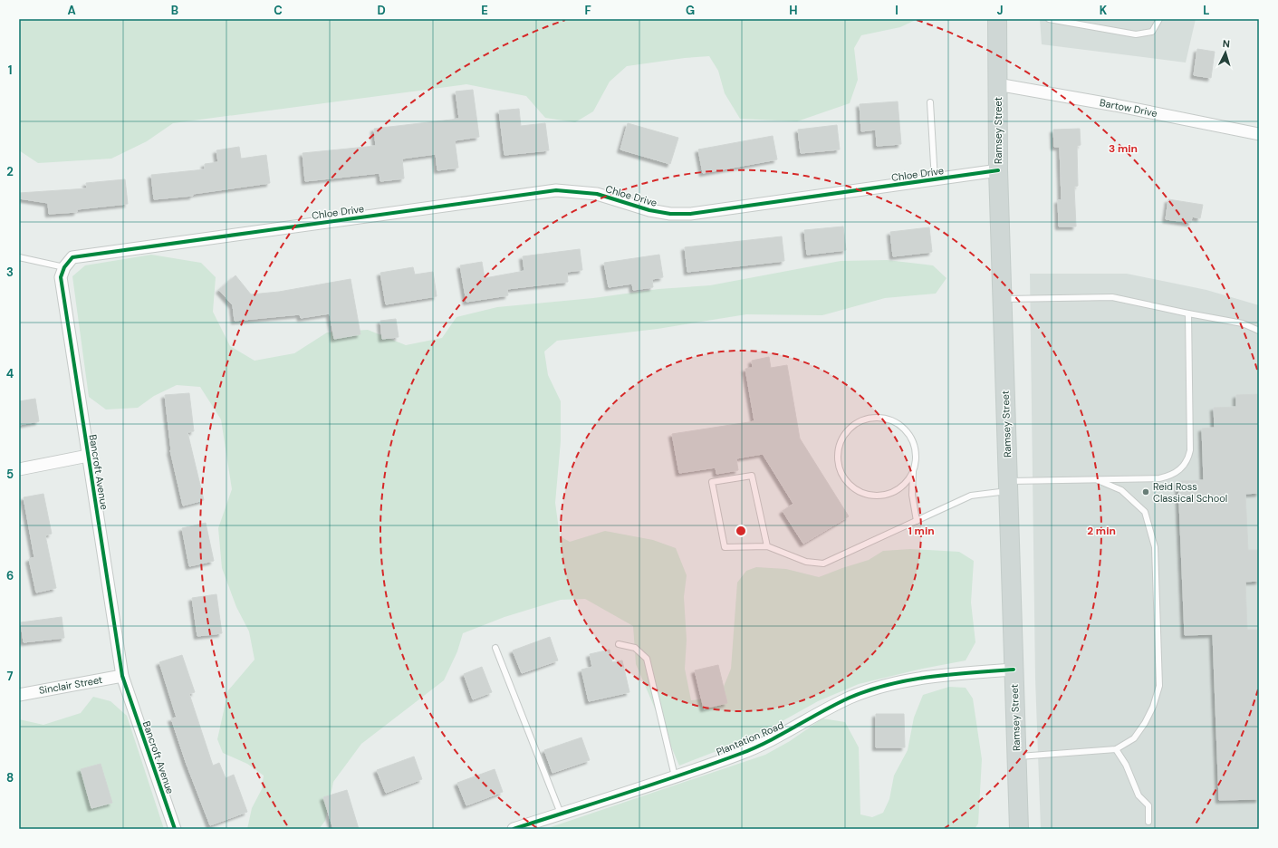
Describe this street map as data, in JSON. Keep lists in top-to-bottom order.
{
  "streets": {
    "main road": ["Ramsey Street"],
    "street": [
      "Bartow Drive",
      "Chloe Drive",
      "Bancroft Avenue",
      "Sinclair Street",
      "Plantation Road"
    ]
  },
  "crossings": [
    ["Bartow Drive", "Ramsey Street"],
    ["Ramsey Street", "Chloe Drive"],
    ["Ramsey Street", "Plantation Road"],
    ["Chloe Drive", "Bancroft Avenue"],
    ["Bancroft Avenue", "Sinclair Street"]
  ],
  "places": ["Reid Ross Classical School"],
  "north": "top",
  "grid": {
    "columns": [
      "A",
      "B",
      "C",
      "D",
      "E",
      "F",
      "G",
      "H",
      "I",
      "J",
      "K",
      "L"
    ],
    "rows": [
      "1",
      "2",
      "3",
      "4",
      "5",
      "6",
      "7",
      "8"
    ]
  },
  "rings": ["3 min", "1 min", "2 min"]
}
